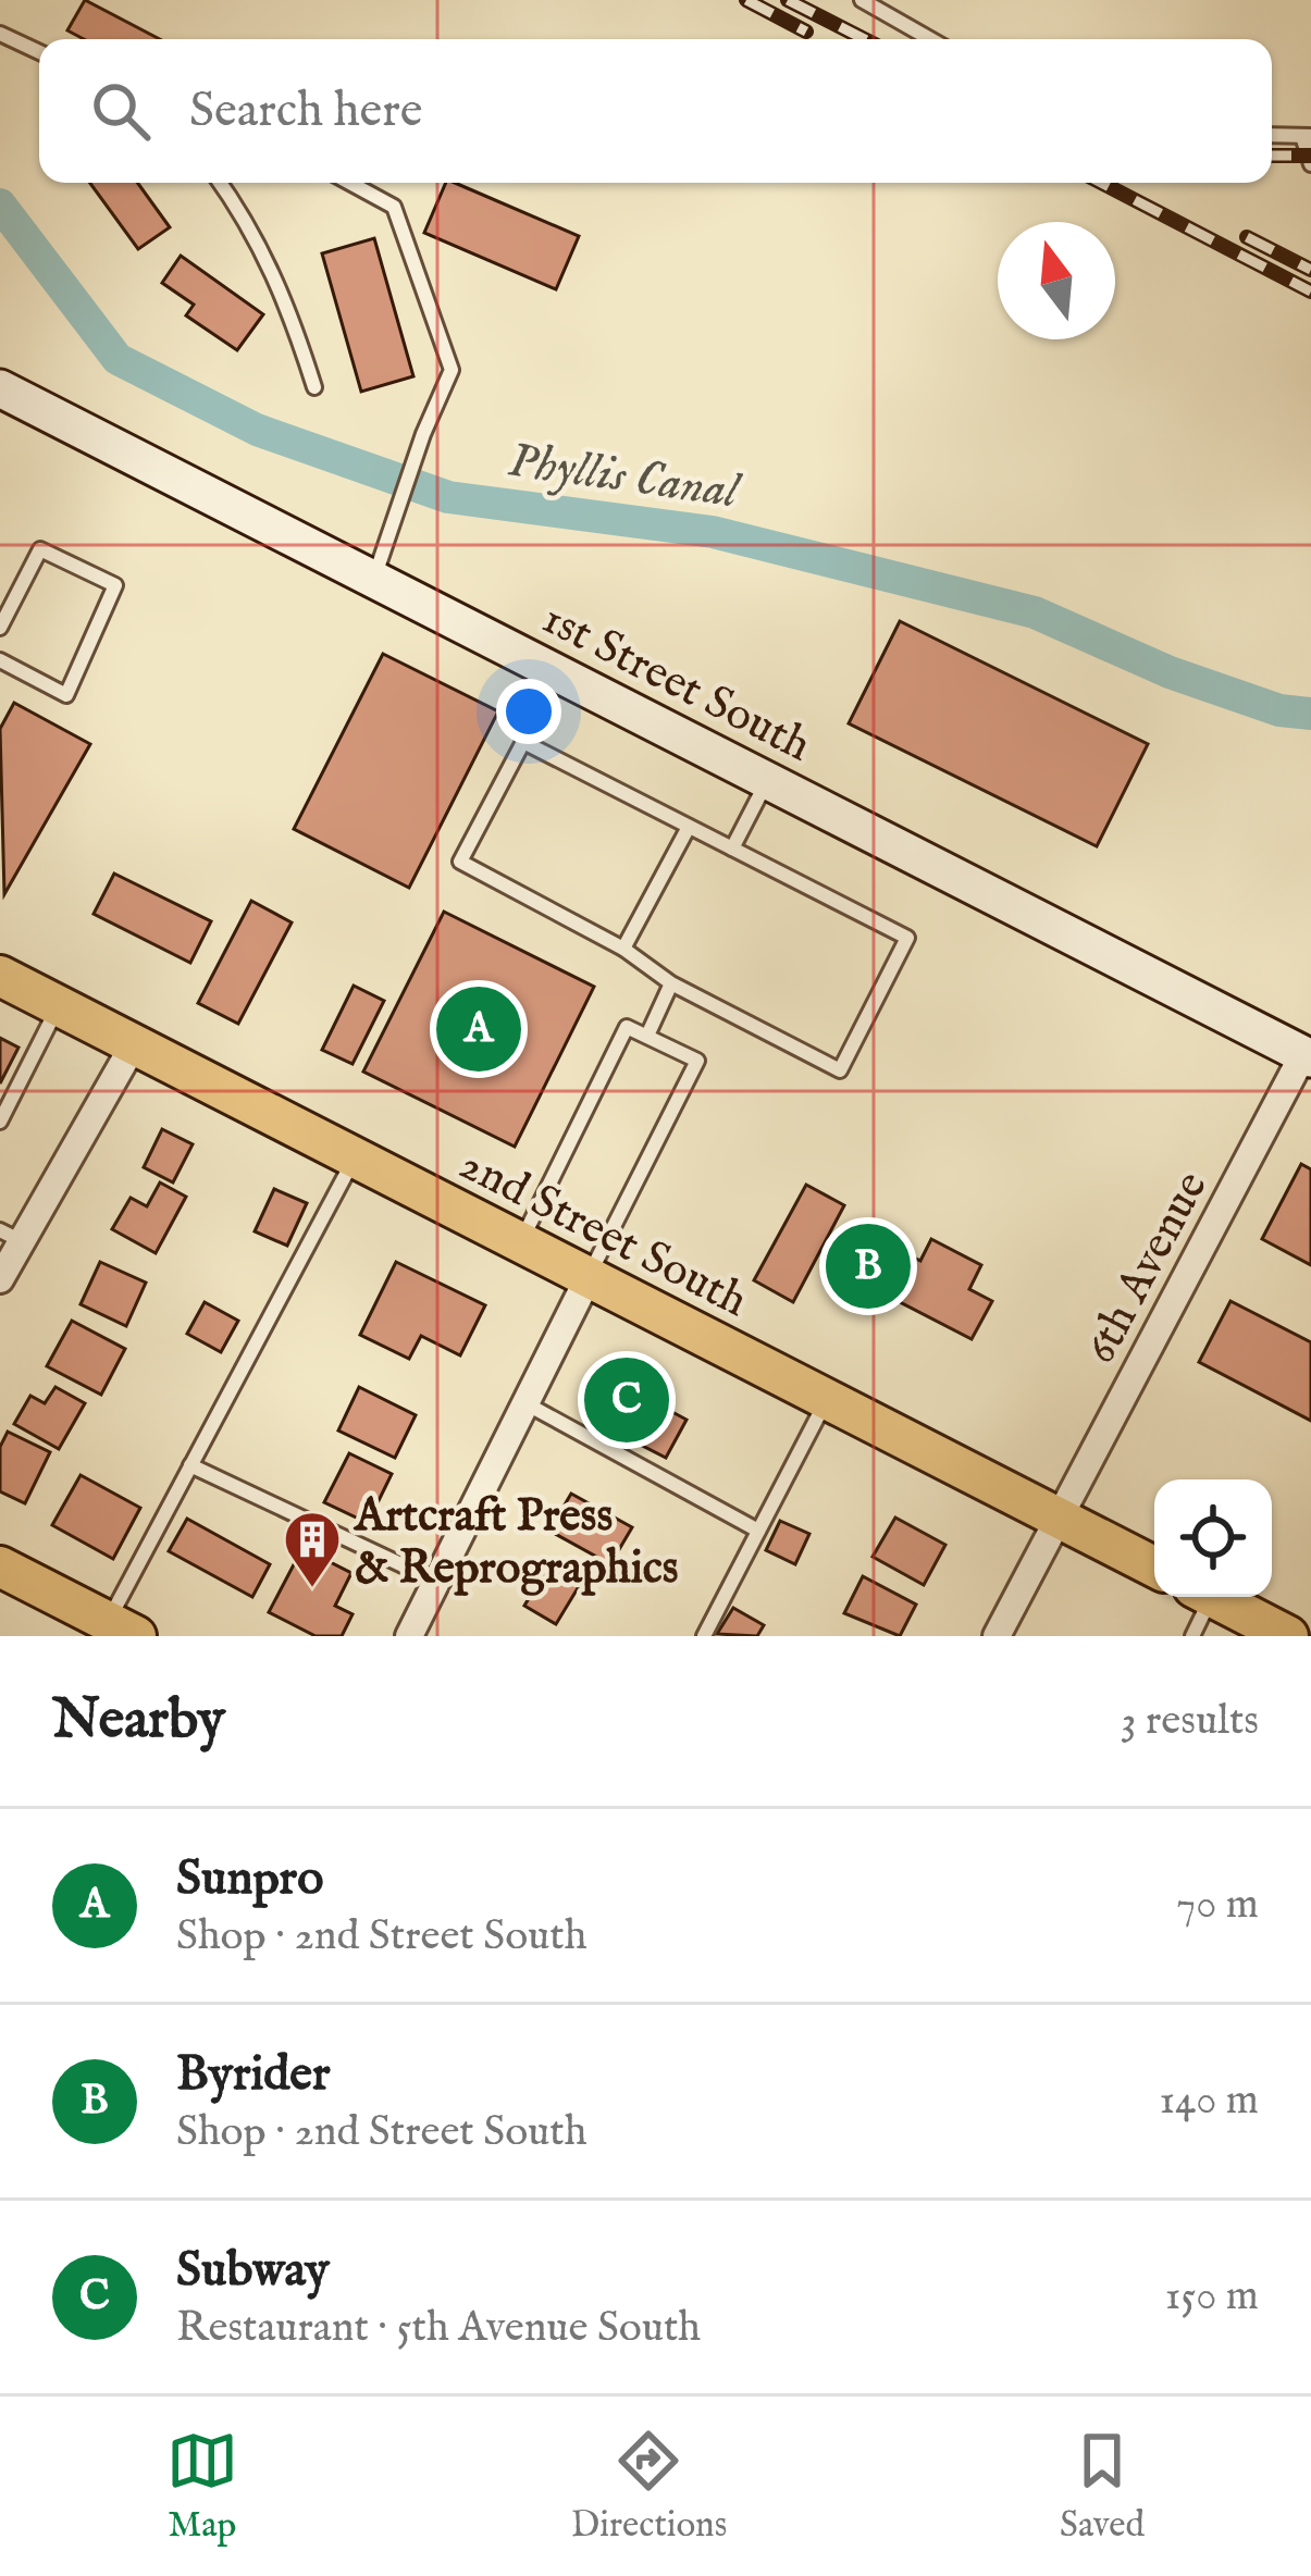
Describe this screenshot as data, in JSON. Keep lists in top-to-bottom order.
{
  "streets": {
    "main road": ["2nd Street South"],
    "street": ["1st Street South", "6th Avenue"]
  },
  "crossings": [
    ["1st Street South", "6th Avenue"],
    ["2nd Street South", "6th Avenue"]
  ],
  "water": ["Phyllis Canal"],
  "places": {
    "building": ["Artcraft Press & Reprographics"]
  },
  "north": "top",
  "page": {
    "search": "Search here",
    "pins": ["A", "B", "C"],
    "heading": ["Nearby", "3 results"],
    "list": [
      {
        "mark": "A",
        "name": "Sunpro",
        "note": "Shop · 2nd Street South",
        "value": "70 m"
      },
      {
        "mark": "B",
        "name": "Byrider",
        "note": "Shop · 2nd Street South",
        "value": "140 m"
      },
      {
        "mark": "C",
        "name": "Subway",
        "note": "Restaurant · 5th Avenue South",
        "value": "150 m"
      }
    ],
    "nav": ["Map", "Directions", "Saved"]
  }
}
